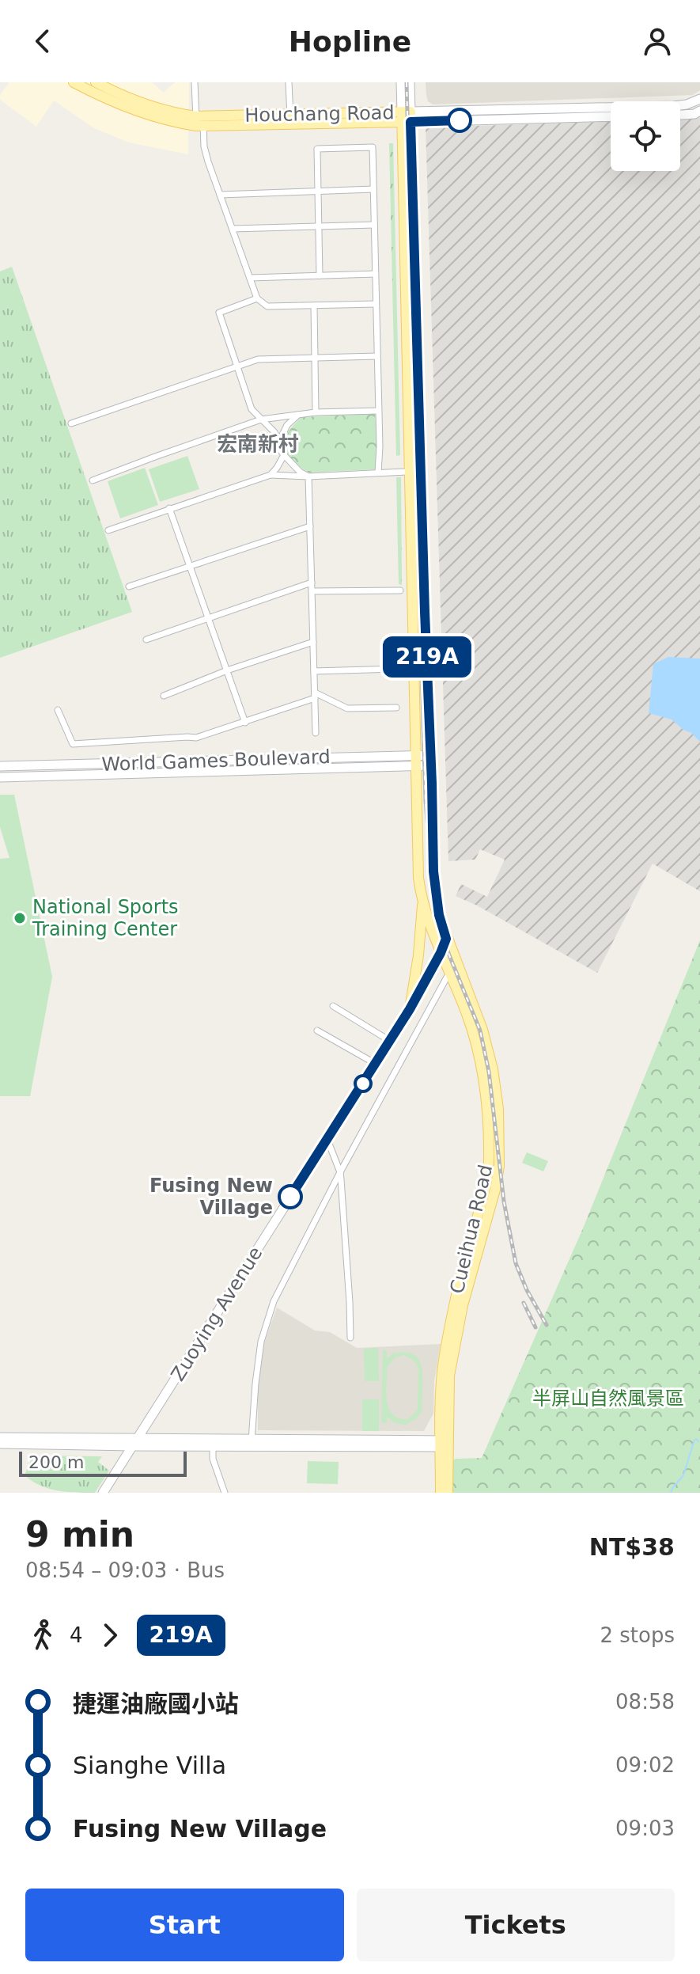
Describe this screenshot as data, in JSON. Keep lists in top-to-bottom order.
{
  "streets": {
    "main road": ["Houchang Road", "Cueihua Road"],
    "street": ["World Games Boulevard", "Zuoying Avenue"]
  },
  "crossings": [
    ["Cueihua Road", "Zuoying Avenue"]
  ],
  "districts": ["宏南新村"],
  "parks": ["半屏山自然風景區"],
  "places": ["National Sports Training Center", "Fusing New Village"],
  "lines": ["bus line 219A"],
  "scale_bar": "200 m",
  "page": {
    "header": "Hopline",
    "on_map": "219A",
    "scale": "200 m",
    "heading": ["9 min", "08:54 – 09:03 · Bus", "NT$38"],
    "legs": ["4", "219A", "2 stops"],
    "list": [
      {
        "name": "捷運油廠國小站",
        "value": "08:58"
      },
      {
        "name": "Sianghe Villa",
        "value": "09:02"
      },
      {
        "name": "Fusing New Village",
        "value": "09:03"
      }
    ],
    "buttons": ["Start", "Tickets"]
  }
}
